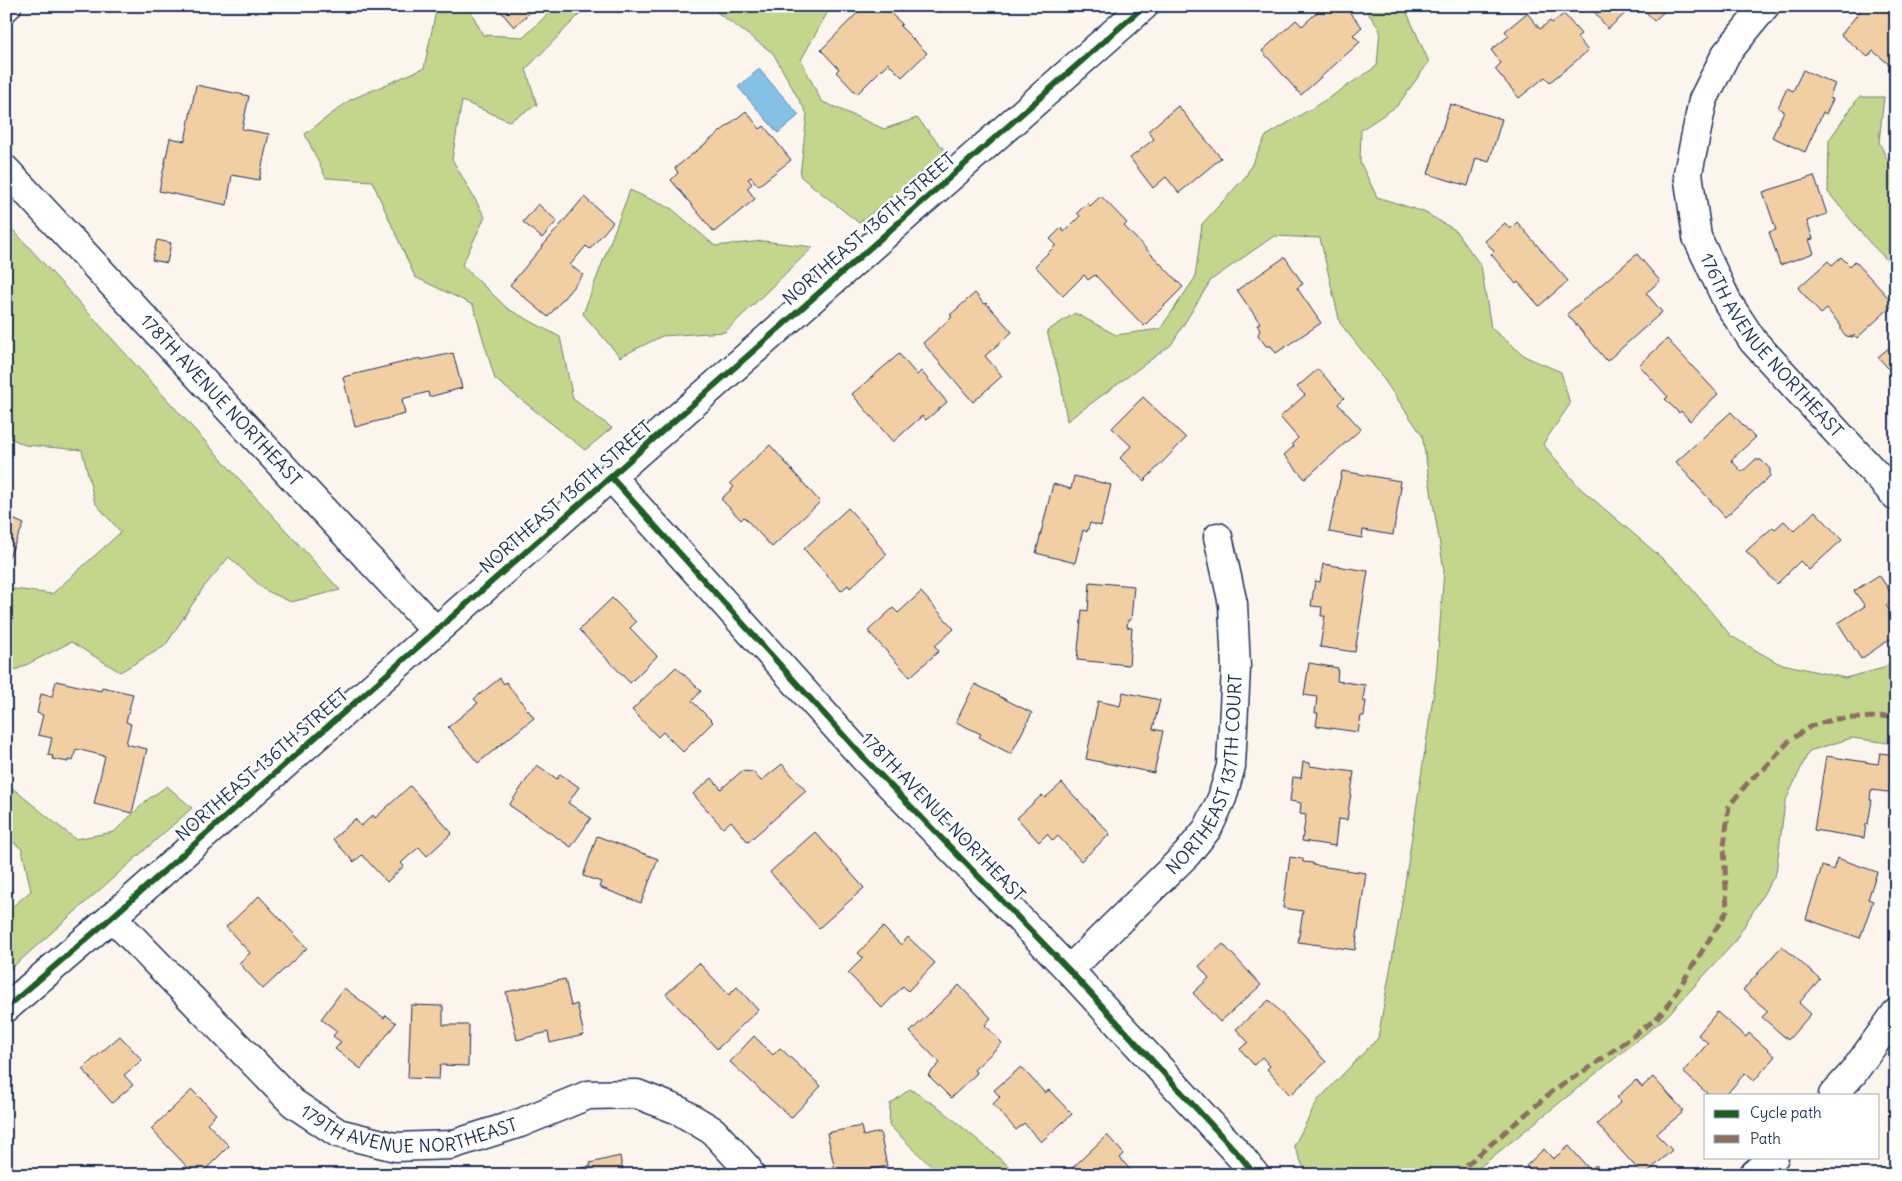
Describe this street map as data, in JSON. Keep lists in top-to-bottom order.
{
  "streets": {
    "street": [
      "NORTHEAST 136TH STREET",
      "176TH AVENUE NORTHEAST",
      "178TH AVENUE NORTHEAST",
      "NORTHEAST 137TH COURT",
      "179TH AVENUE NORTHEAST"
    ]
  },
  "crossings": [
    ["NORTHEAST 136TH STREET", "178TH AVENUE NORTHEAST"],
    ["NORTHEAST 136TH STREET", "179TH AVENUE NORTHEAST"],
    ["178TH AVENUE NORTHEAST", "NORTHEAST 137TH COURT"]
  ],
  "legend": ["Cycle path", "Path"]
}
